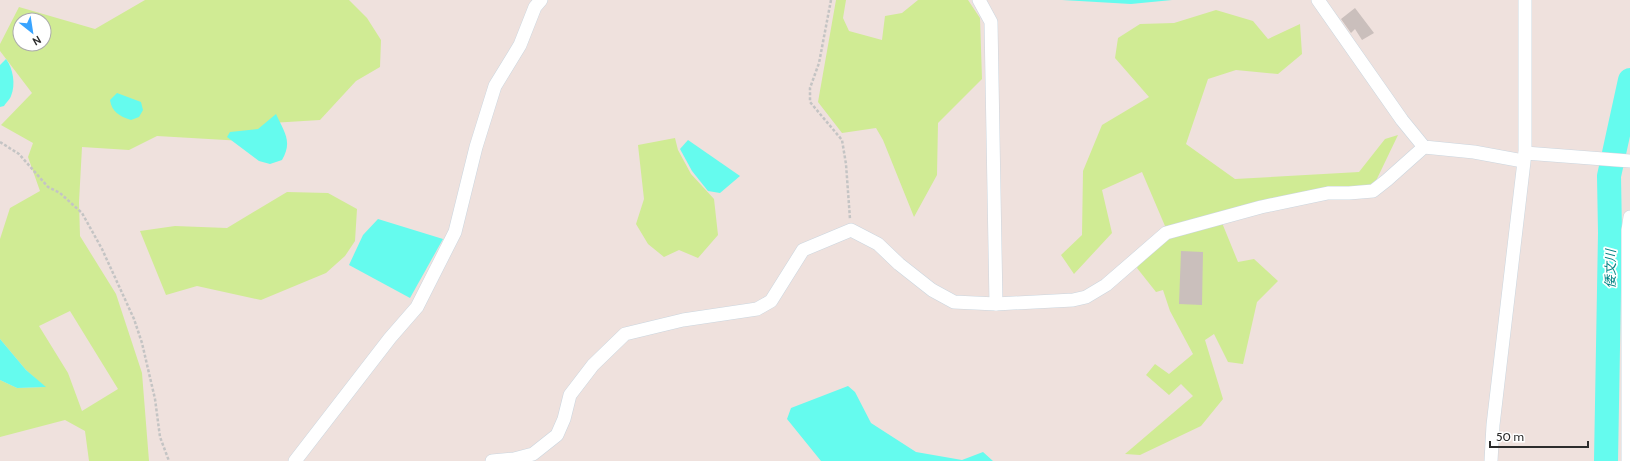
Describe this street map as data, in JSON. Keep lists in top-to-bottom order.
{
  "water": ["倭文川"],
  "scale_bar": "50 m",
  "north": "bottom right"
}
